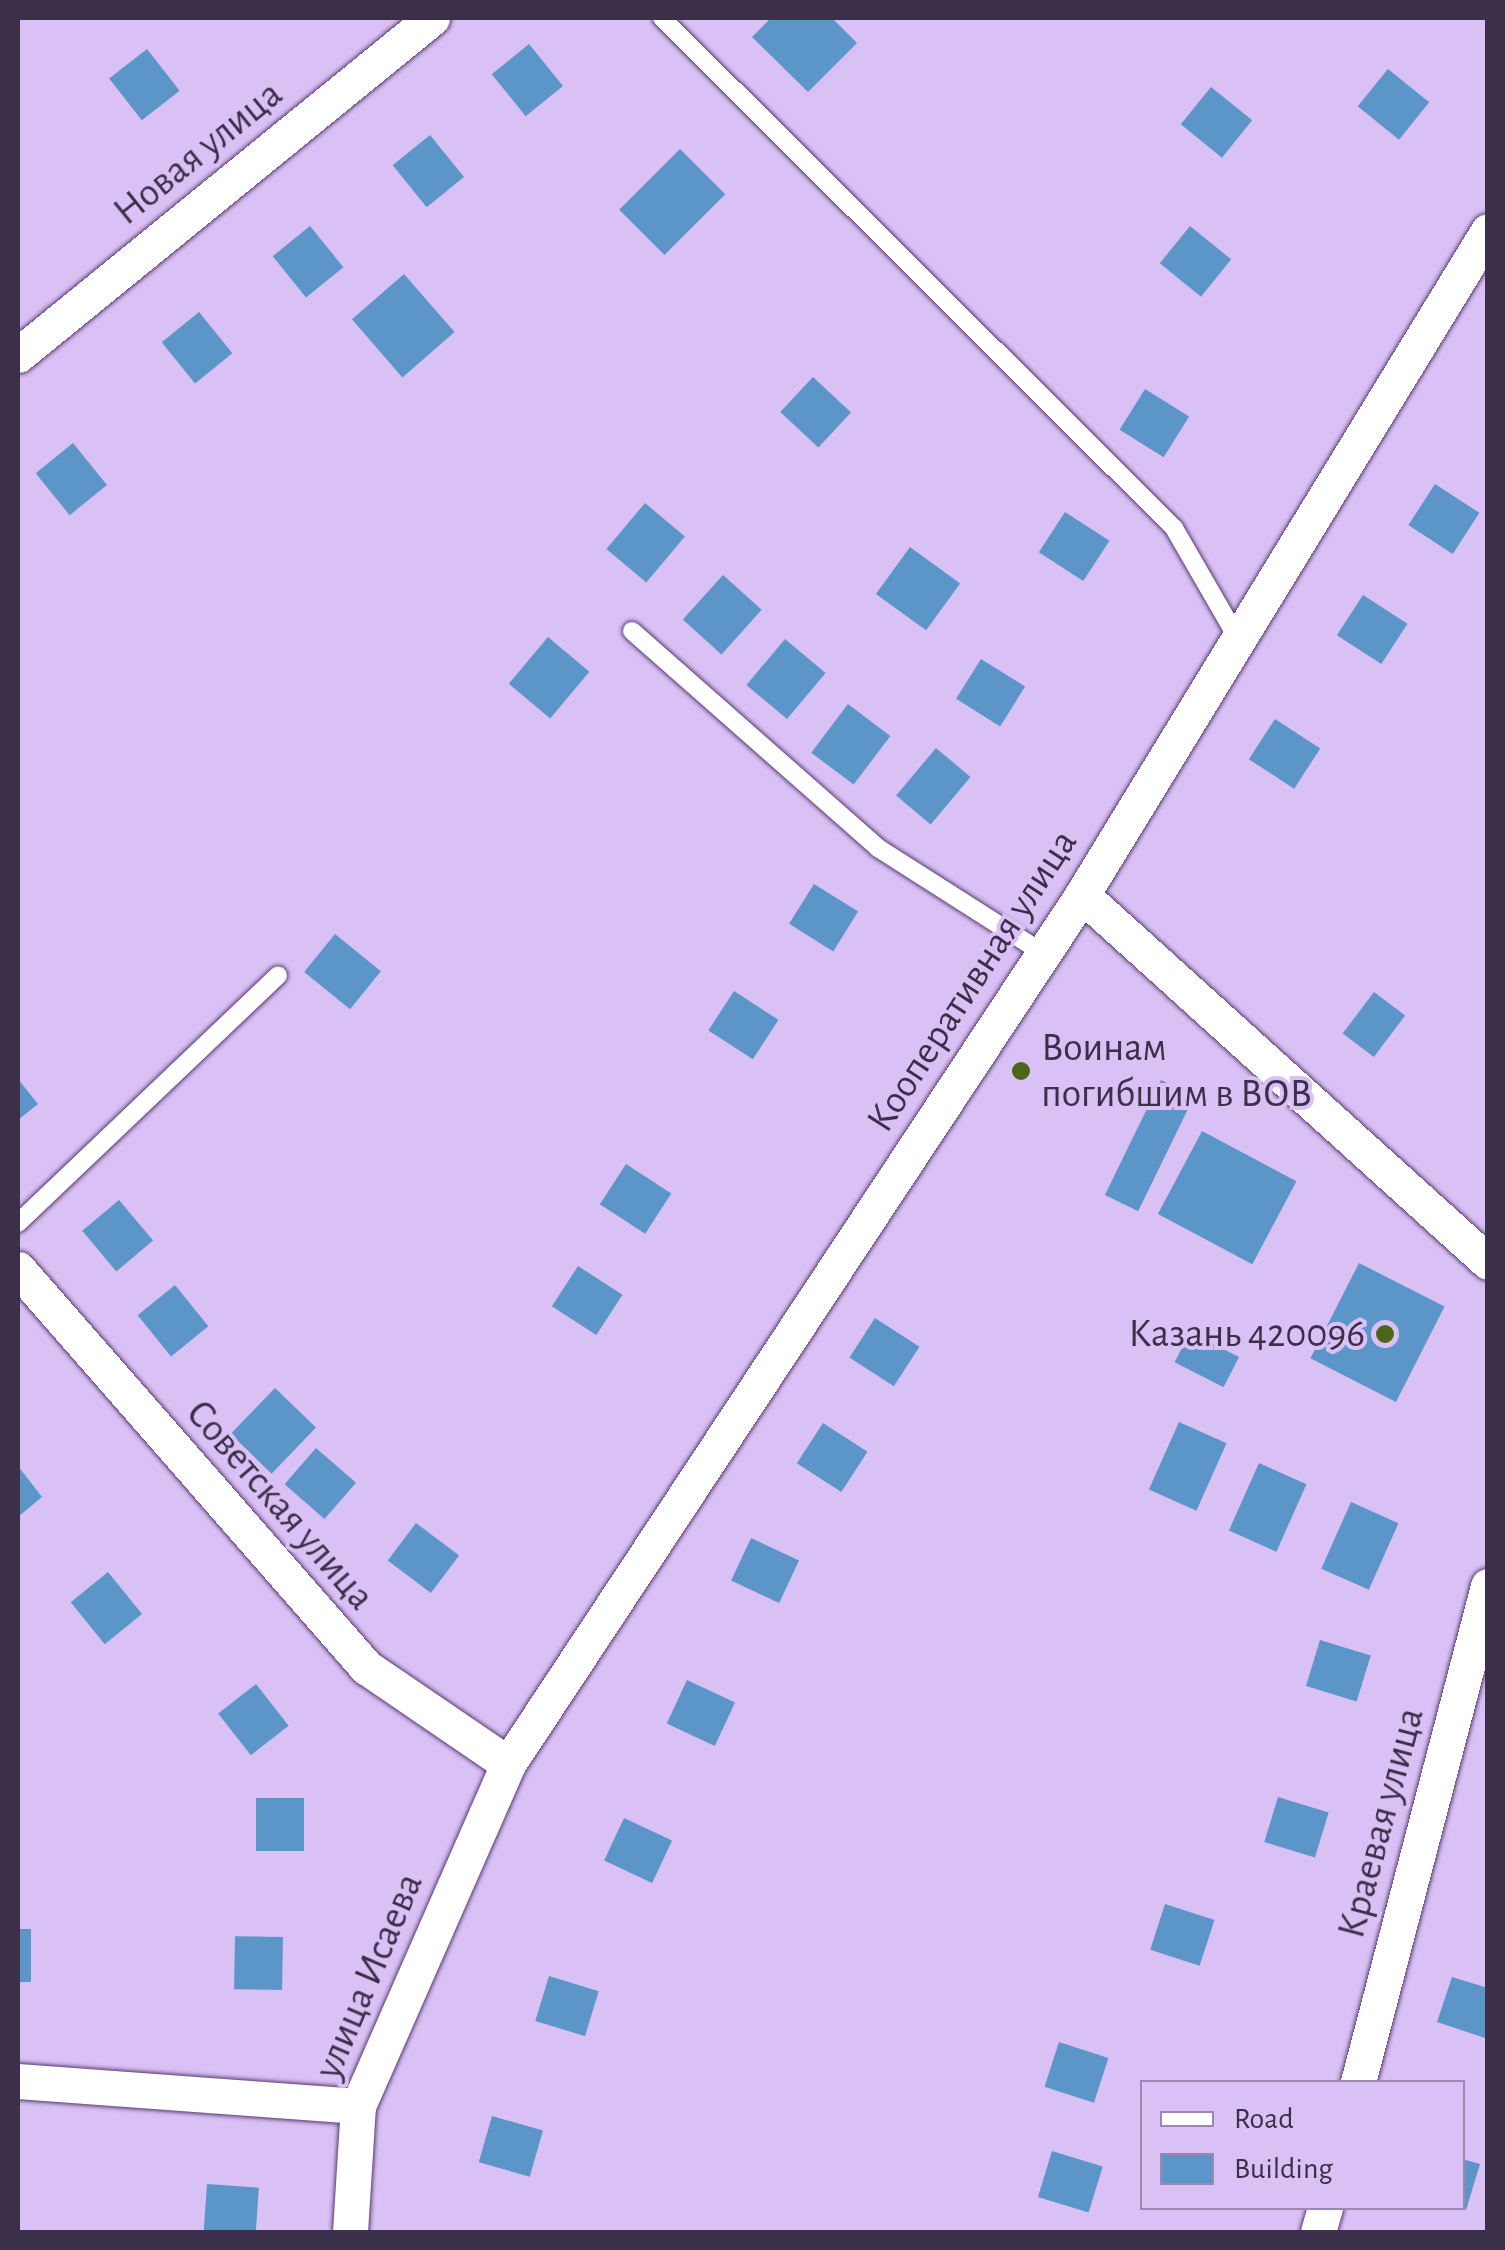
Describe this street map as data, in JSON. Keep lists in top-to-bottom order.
{
  "streets": {
    "street": [
      "Новая улица",
      "Кооперативная улица",
      "Советская улица",
      "Краевая улица",
      "улица Исаева"
    ]
  },
  "crossings": [
    ["Кооперативная улица", "Советская улица"],
    ["Кооперативная улица", "улица Исаева"],
    ["Советская улица", "улица Исаева"]
  ],
  "places": ["Воинам погибшим в ВОВ", "Казань 420096"],
  "legend": ["Road", "Building"]
}
